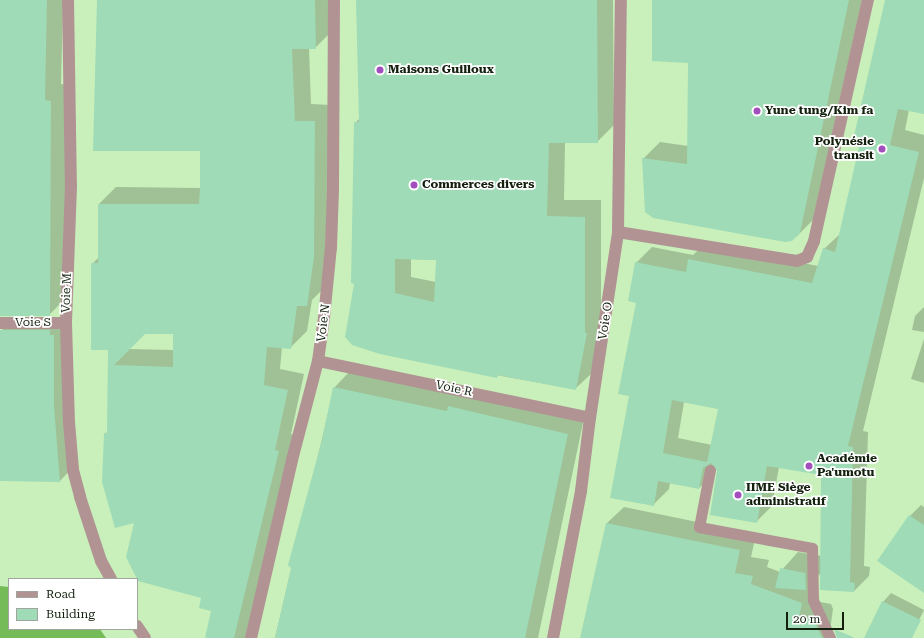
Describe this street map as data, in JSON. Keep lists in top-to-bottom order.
{
  "streets": {
    "street": [
      "Voie M",
      "Voie O",
      "Voie S",
      "Voie N",
      "Voie R"
    ]
  },
  "crossings": [
    ["Voie M", "Voie S"],
    ["Voie O", "Voie R"],
    ["Voie N", "Voie R"]
  ],
  "places": [
    "Maisons Guilloux",
    "Yune tung/Kim fa",
    "Polynésie transit",
    "Commerces divers",
    "Académie Pa'umotu",
    "IIME Siège administratif"
  ],
  "legend": ["Road", "Building"],
  "scale_bar": "20 m"
}
